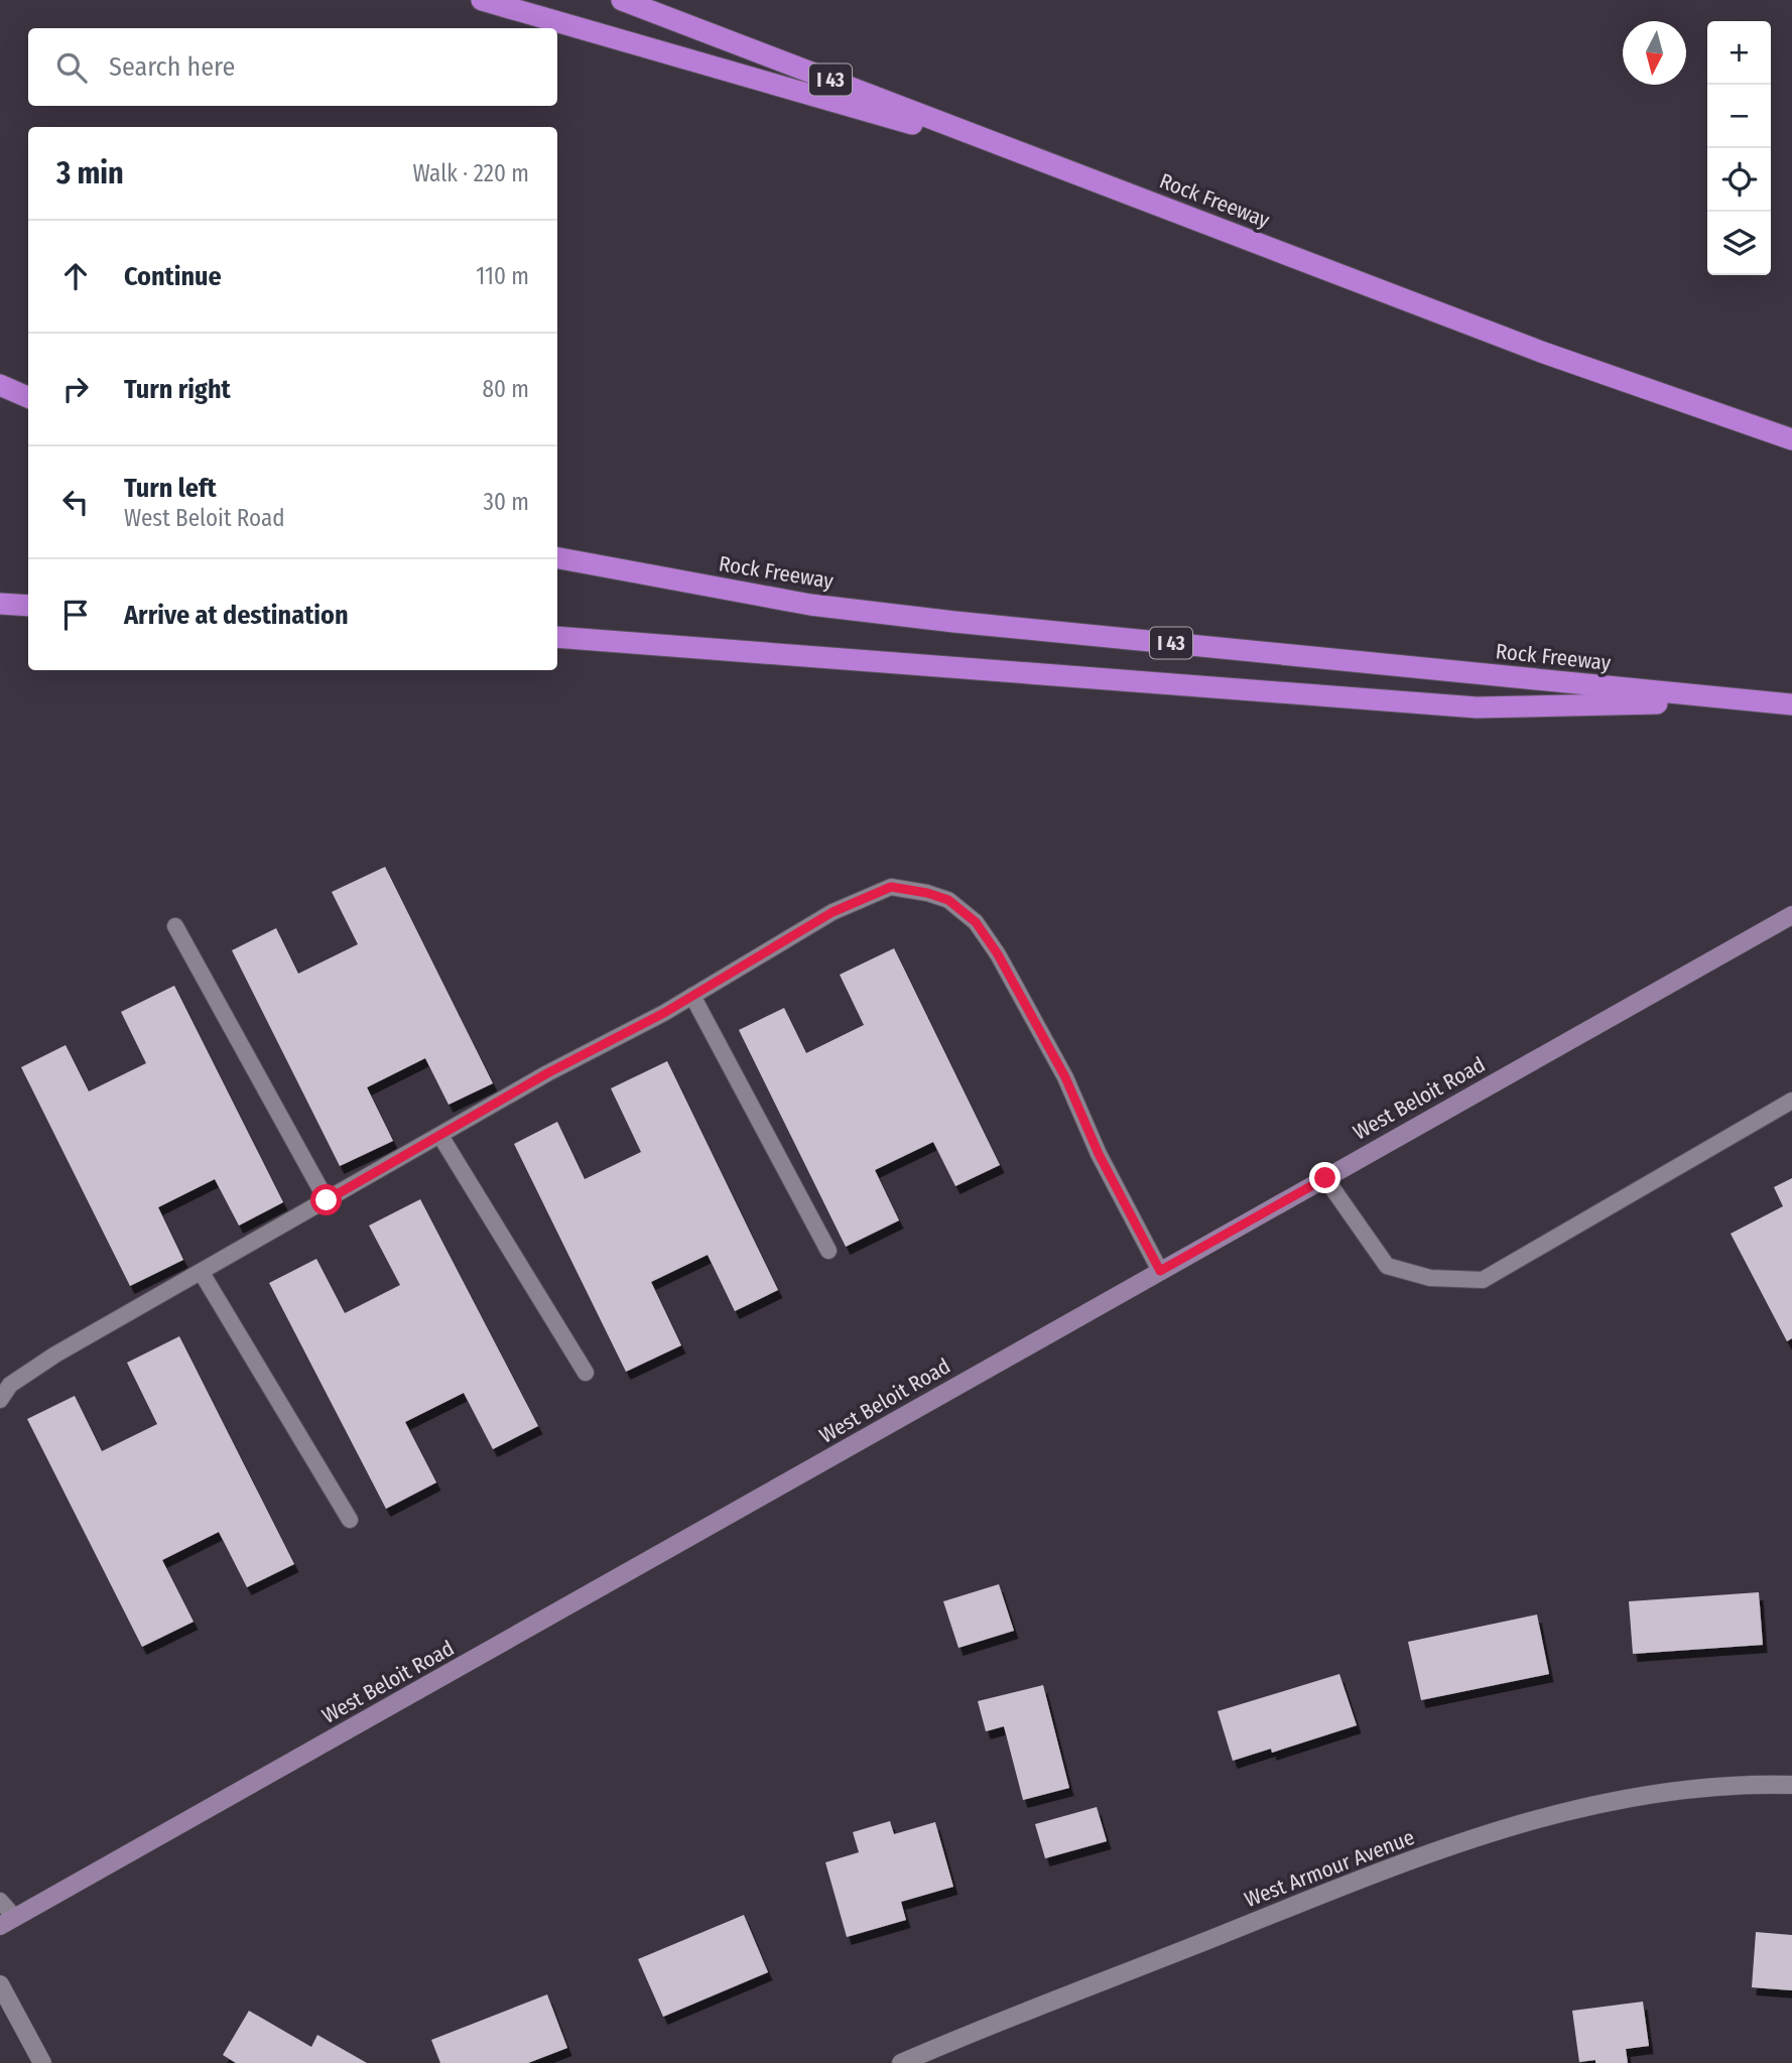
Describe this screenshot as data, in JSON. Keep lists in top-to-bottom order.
{
  "streets": {
    "highway": ["I 43", "Rock Freeway"],
    "main road": ["West Beloit Road"],
    "street": ["West Armour Avenue"]
  },
  "north": "bottom",
  "page": {
    "map_buttons": ["+", "−"],
    "search": "Search here",
    "heading": ["3 min", "Walk · 220 m"],
    "list": [
      ["Continue", "110 m"],
      ["Turn right", "80 m"],
      ["Turn left", "West Beloit Road", "30 m"],
      "Arrive at destination"
    ]
  }
}
